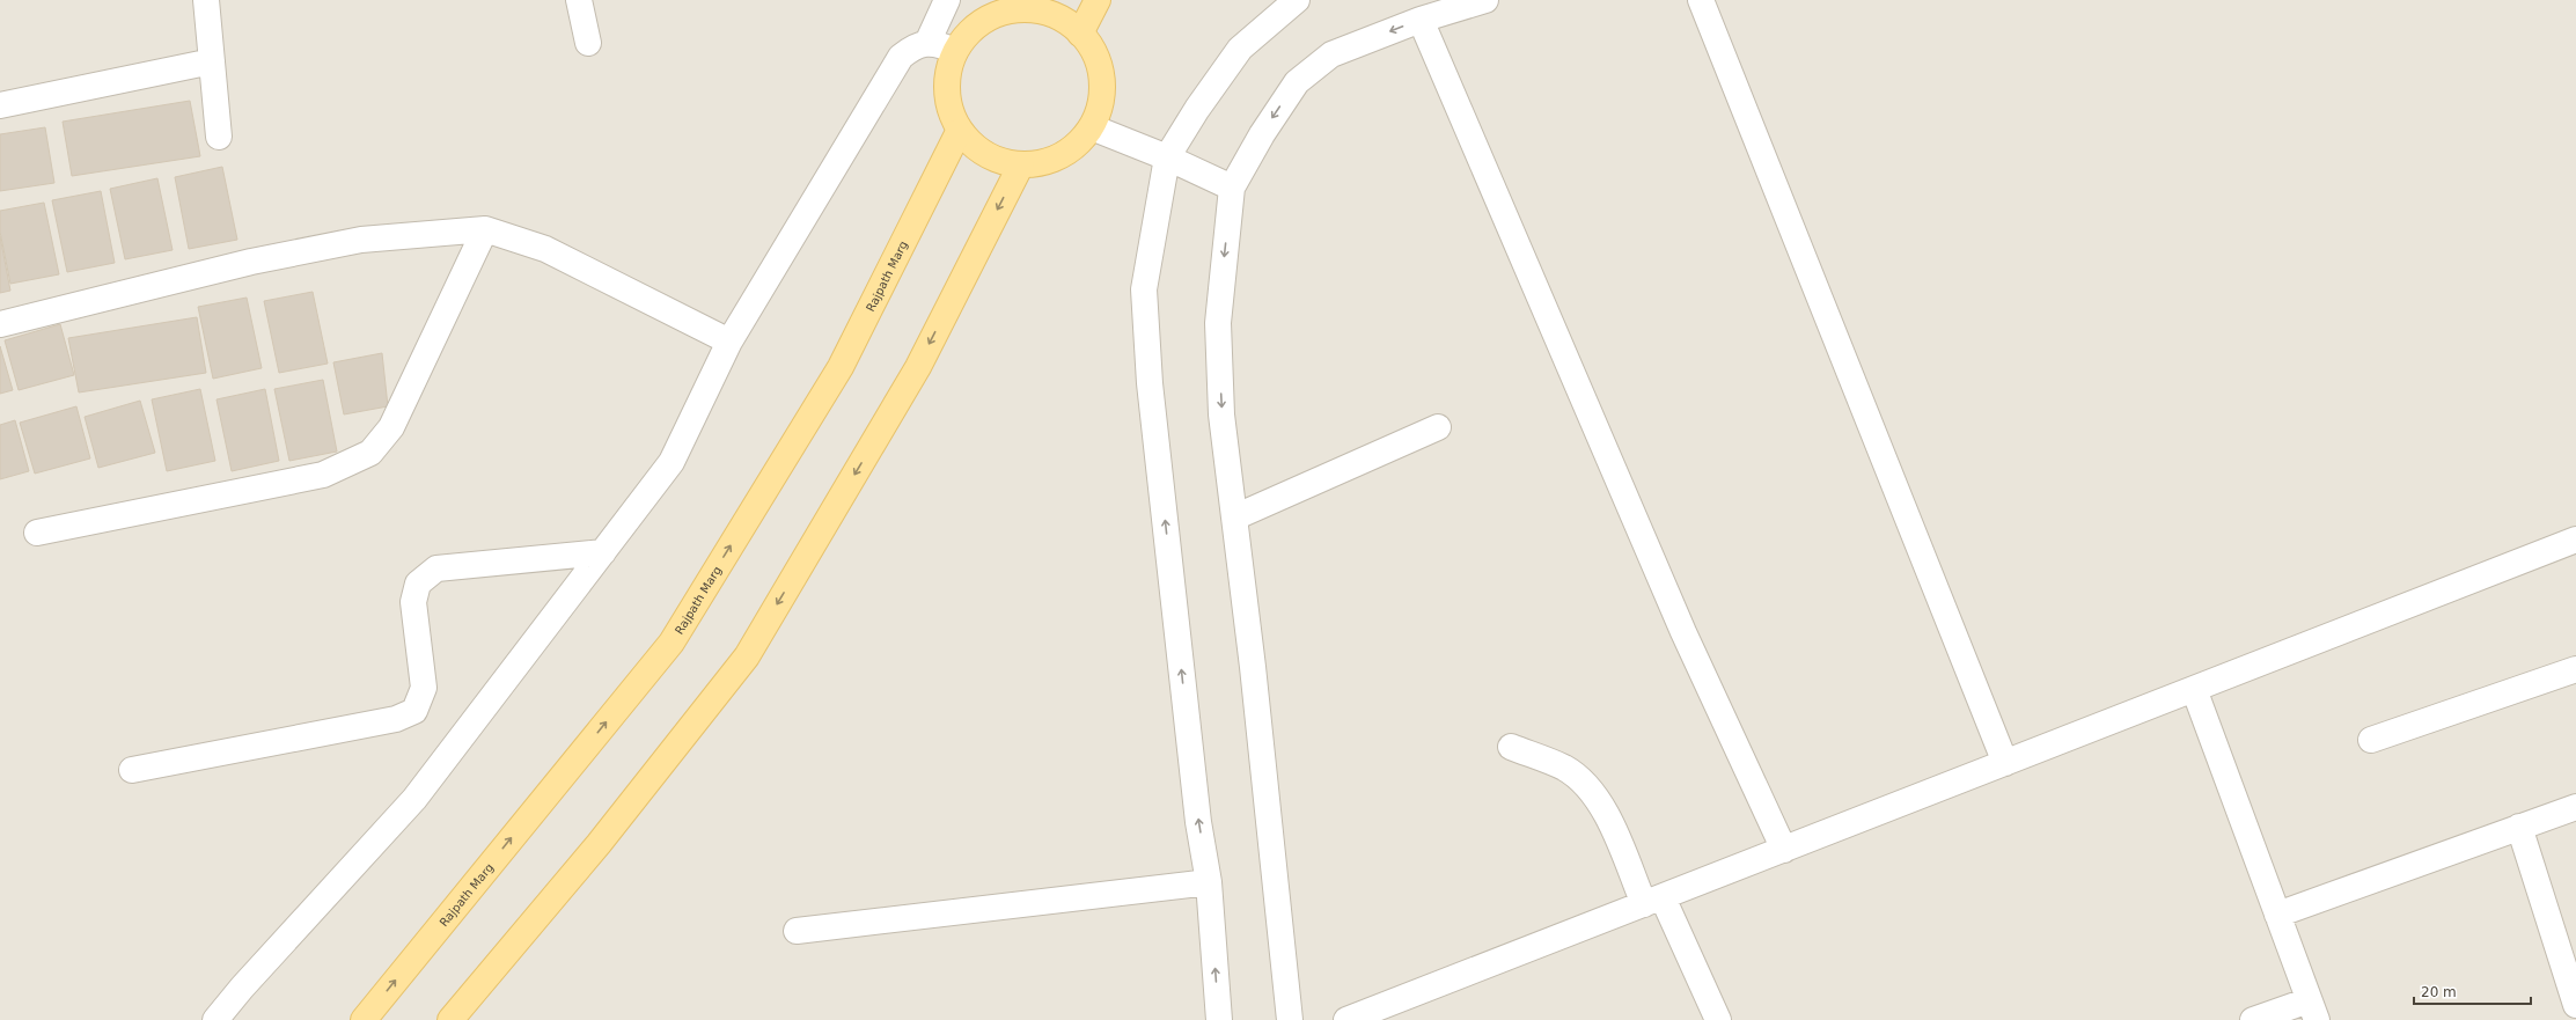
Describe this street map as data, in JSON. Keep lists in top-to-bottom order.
{
  "streets": {
    "main road": ["Rajpath Marg"]
  },
  "scale_bar": "20 m"
}
